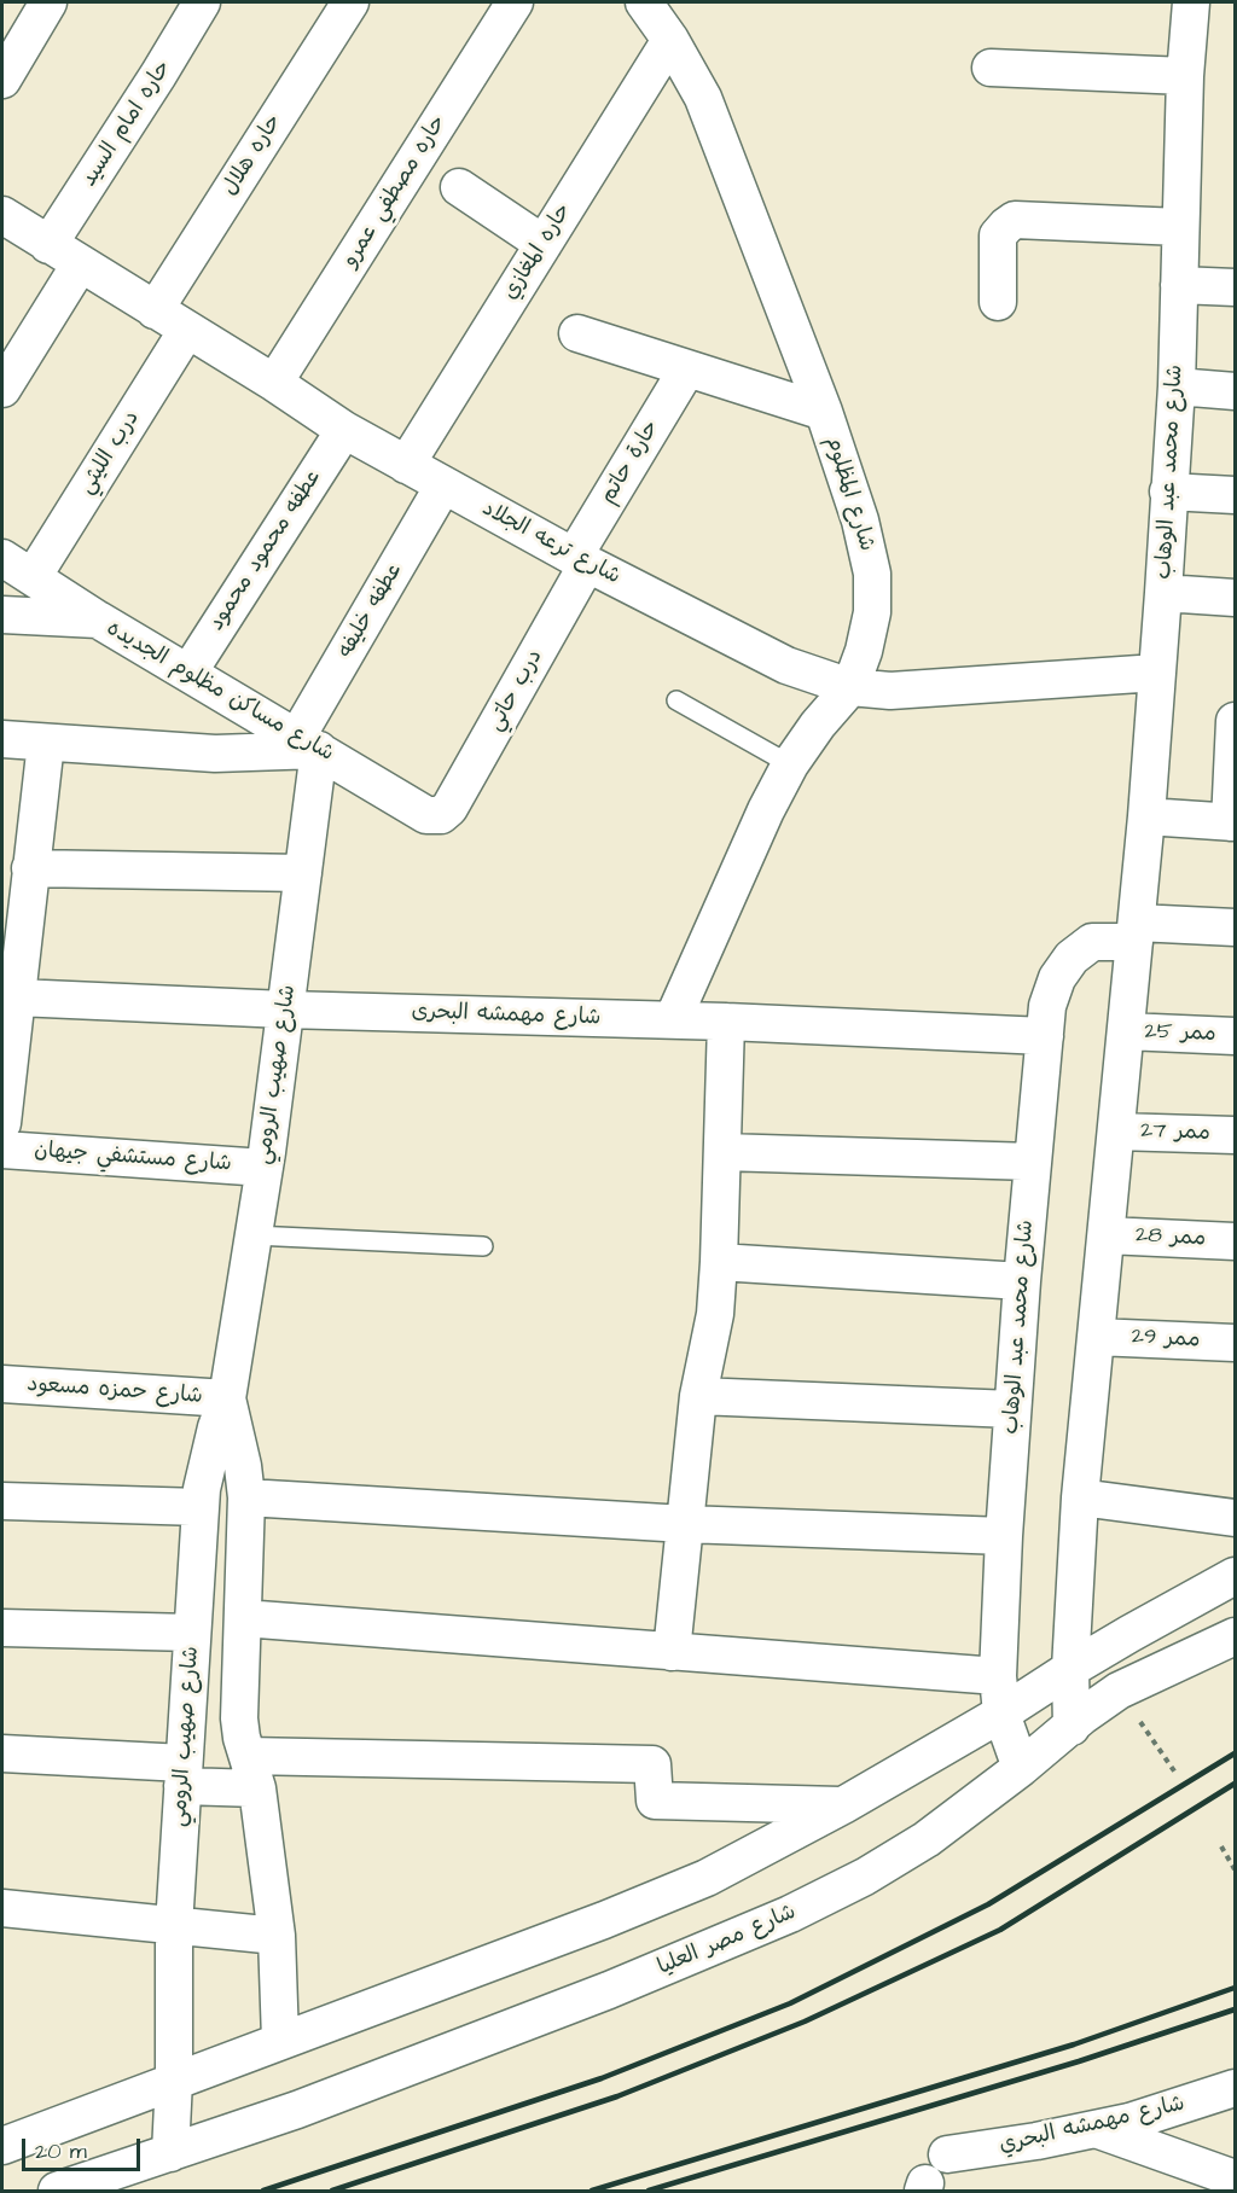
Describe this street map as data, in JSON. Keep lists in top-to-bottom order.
{
  "streets": {
    "street": [
      "حاره امام السيد",
      "حاره هلال",
      "حاره مصطفي عمرو",
      "حاره المغازي",
      "درب الليثي",
      "حارة حاتم",
      "شارع محمد عبد الوهاب",
      "شارع المظلوم",
      "شارع ترعه الجلاد",
      "عطفه محمود محمود",
      "عطفه خليفه",
      "درب حاتي",
      "شارع مساكن مظلوم الجديده",
      "شارع مهمشه البحرى",
      "ممر 25",
      "شارع صهيب الرومي",
      "ممر 27",
      "شارع مستشفي جيهان",
      "ممر 28",
      "ممر 29",
      "شارع حمزه مسعود",
      "شارع مصر العليا",
      "شارع مهمشه البحري"
    ]
  },
  "crossings": [
    ["حاره امام السيد", "شارع ترعه الجلاد"],
    ["حاره هلال", "شارع ترعه الجلاد"],
    ["حاره مصطفي عمرو", "شارع ترعه الجلاد"],
    ["حاره المغازي", "شارع المظلوم"],
    ["حاره المغازي", "شارع ترعه الجلاد"],
    ["درب الليثي", "شارع ترعه الجلاد"],
    ["درب الليثي", "شارع مساكن مظلوم الجديده"],
    ["حارة حاتم", "شارع ترعه الجلاد"],
    ["حارة حاتم", "درب حاتي"],
    ["شارع محمد عبد الوهاب", "شارع ترعه الجلاد"],
    ["شارع محمد عبد الوهاب", "شارع مهمشه البحرى"],
    ["شارع محمد عبد الوهاب", "ممر 25"],
    ["شارع محمد عبد الوهاب", "ممر 27"],
    ["شارع محمد عبد الوهاب", "ممر 28"],
    ["شارع محمد عبد الوهاب", "ممر 29"],
    ["شارع محمد عبد الوهاب", "شارع مصر العليا"],
    ["شارع المظلوم", "شارع ترعه الجلاد"],
    ["شارع المظلوم", "شارع مهمشه البحرى"],
    ["شارع ترعه الجلاد", "عطفه محمود محمود"],
    ["شارع ترعه الجلاد", "عطفه خليفه"],
    ["شارع ترعه الجلاد", "درب حاتي"],
    ["عطفه محمود محمود", "شارع مساكن مظلوم الجديده"],
    ["عطفه خليفه", "شارع مساكن مظلوم الجديده"],
    ["عطفه خليفه", "شارع صهيب الرومي"],
    ["درب حاتي", "شارع مساكن مظلوم الجديده"],
    ["شارع مساكن مظلوم الجديده", "شارع صهيب الرومي"],
    ["شارع مهمشه البحرى", "شارع صهيب الرومي"],
    ["شارع صهيب الرومي", "شارع مستشفي جيهان"],
    ["شارع صهيب الرومي", "شارع حمزه مسعود"],
    ["شارع صهيب الرومي", "شارع مصر العليا"]
  ],
  "scale_bar": "20 m"
}
